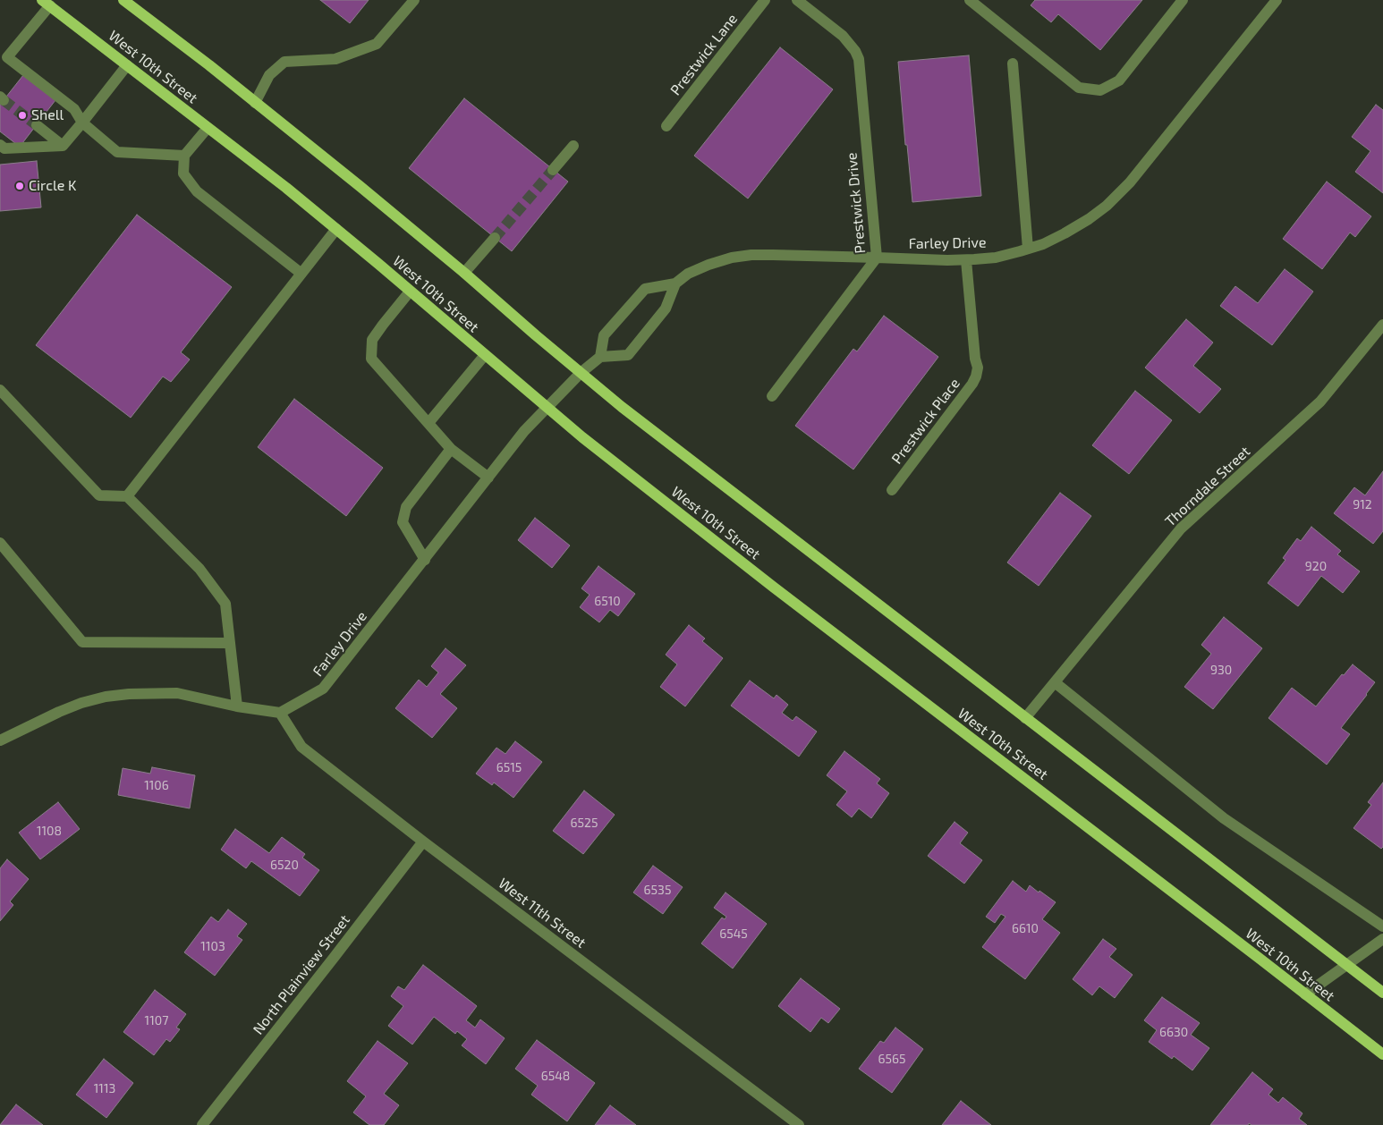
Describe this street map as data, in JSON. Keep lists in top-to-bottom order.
{
  "streets": {
    "main road": ["West 10th Street"],
    "street": [
      "Prestwick Lane",
      "Prestwick Drive",
      "Farley Drive",
      "Prestwick Place",
      "Thorndale Street",
      "West 11th Street",
      "North Plainview Street"
    ]
  },
  "crossings": [
    ["West 10th Street", "Farley Drive"],
    ["Prestwick Drive", "Farley Drive"],
    ["Farley Drive", "Prestwick Place"],
    ["Farley Drive", "West 11th Street"],
    ["West 11th Street", "North Plainview Street"]
  ],
  "places": ["Shell", "Circle K"],
  "house_numbers": [
    "912",
    "920",
    "6510",
    "930",
    "6515",
    "1106",
    "6525",
    "1108",
    "6520",
    "6535",
    "6610",
    "6545",
    "1103",
    "1107",
    "6630",
    "6565",
    "6548",
    "1113"
  ]
}
